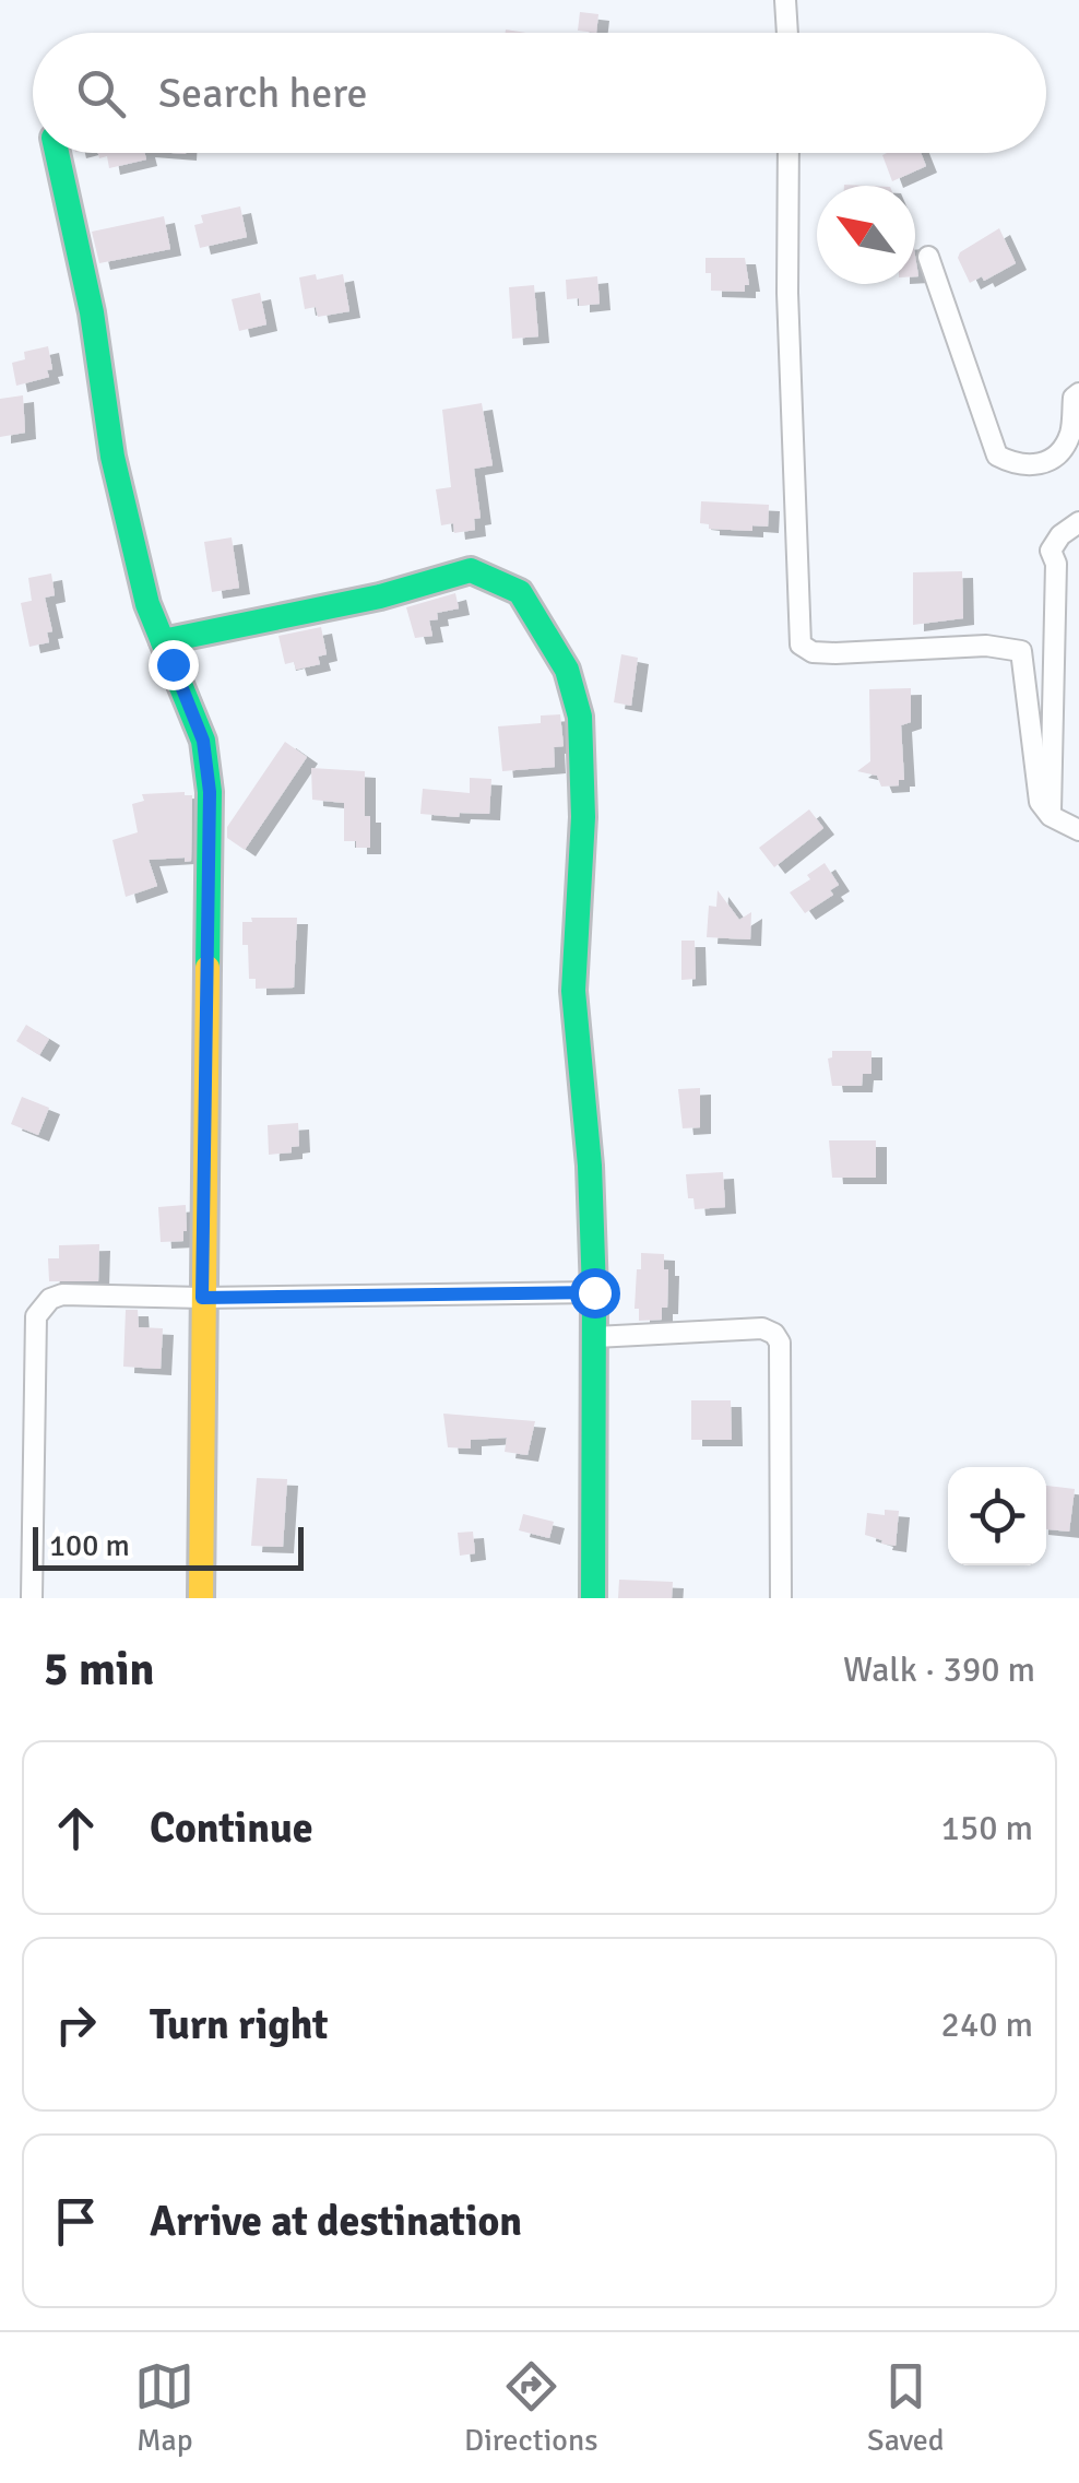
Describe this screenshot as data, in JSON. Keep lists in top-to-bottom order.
{
  "scale_bar": "100 m",
  "north": "top left",
  "page": {
    "search": "Search here",
    "scale": "100 m",
    "heading": ["5 min", "Walk · 390 m"],
    "list": [
      ["Continue", "150 m"],
      ["Turn right", "240 m"],
      "Arrive at destination"
    ],
    "nav": ["Map", "Directions", "Saved"]
  }
}
